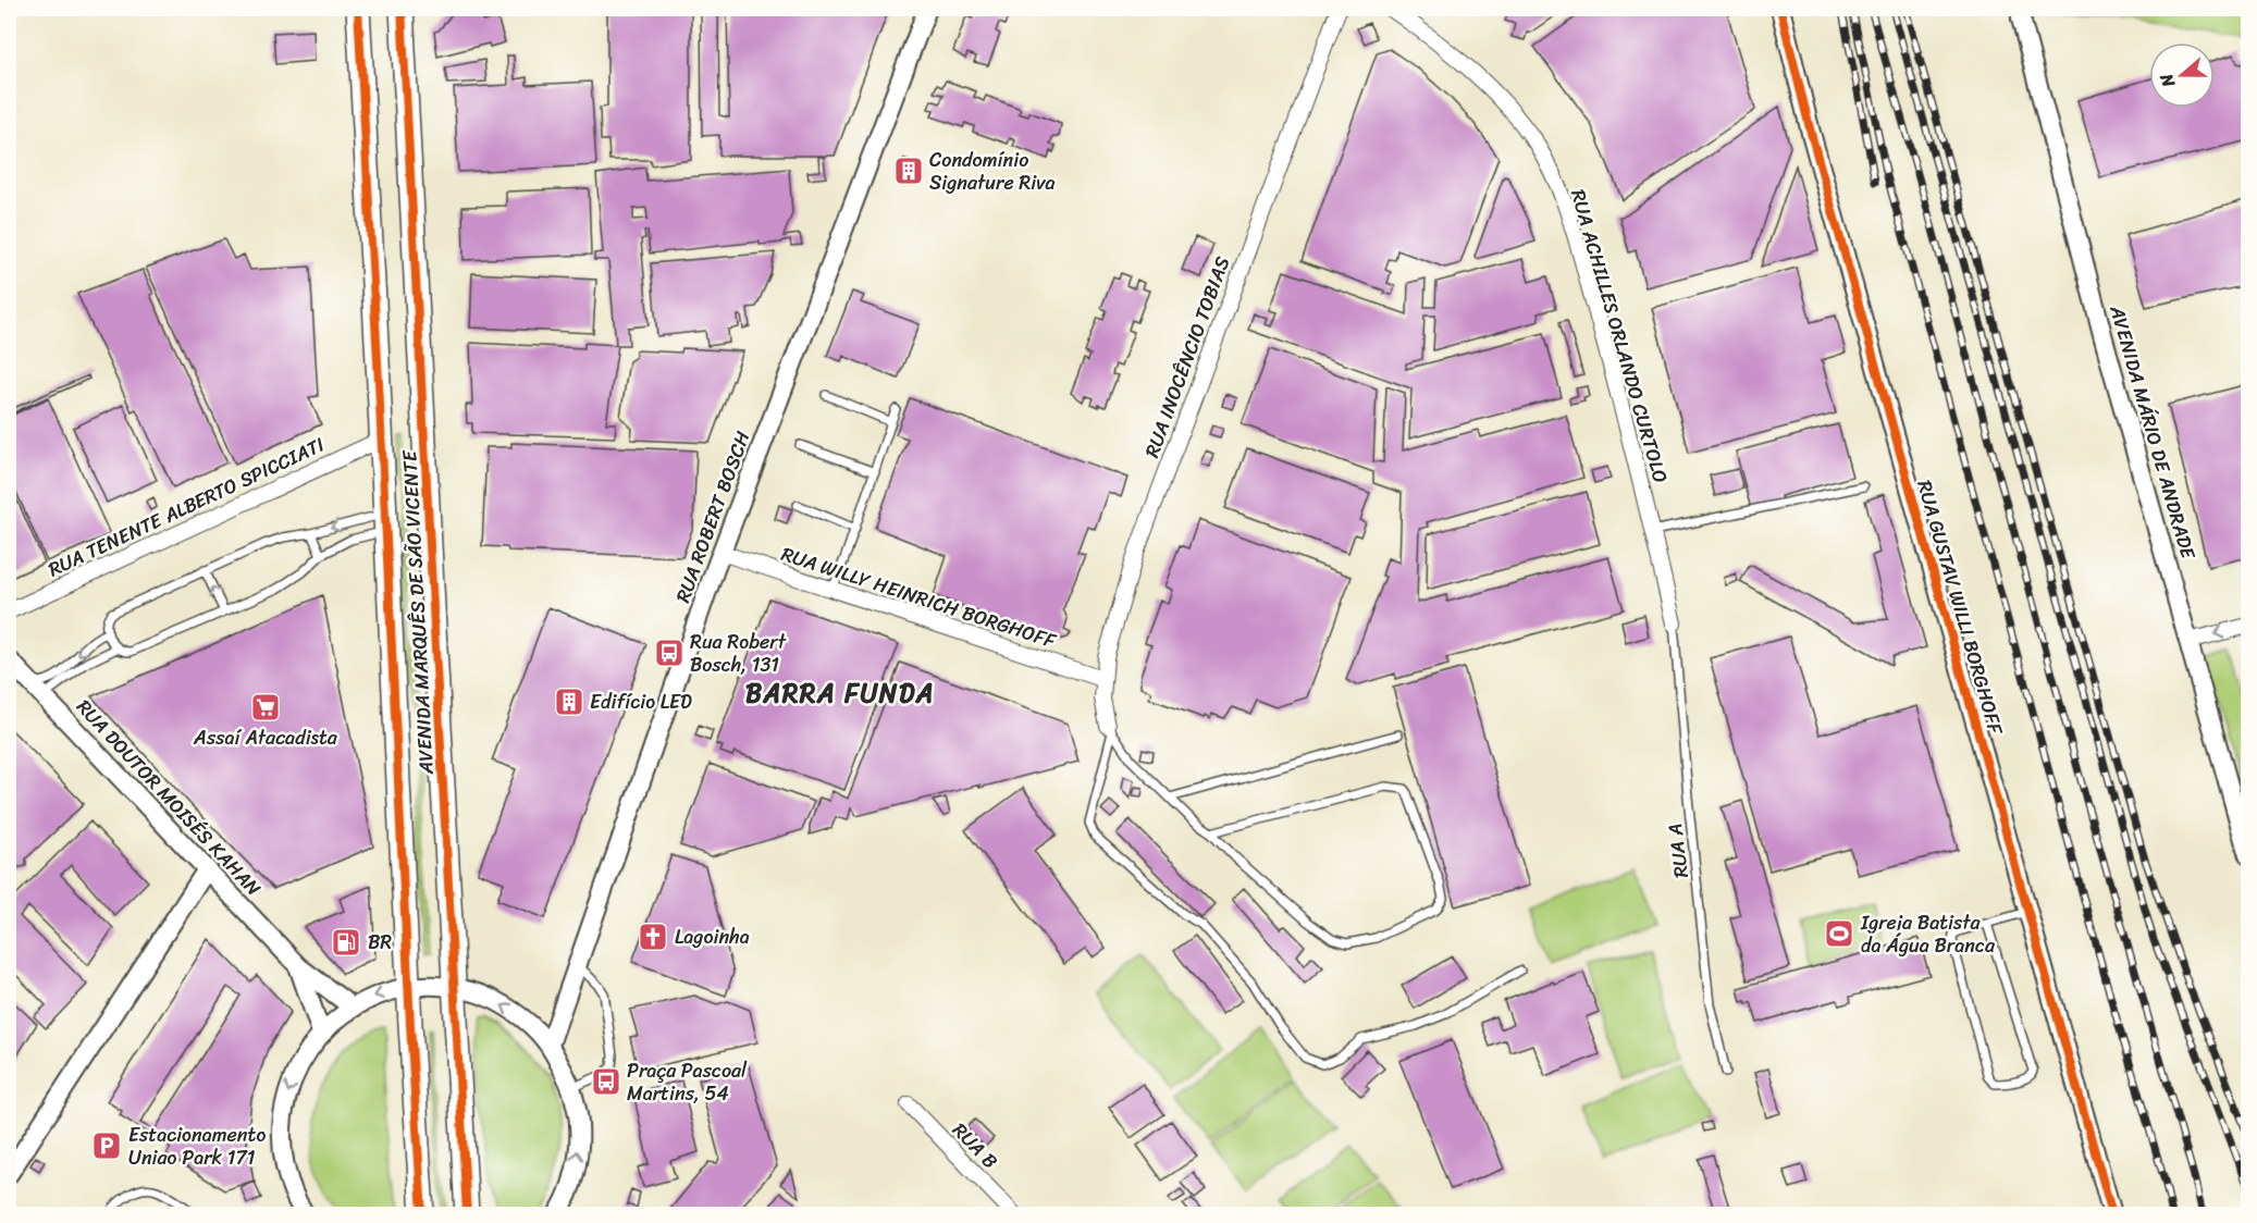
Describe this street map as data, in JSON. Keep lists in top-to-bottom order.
{
  "streets": {
    "main road": ["AVENIDA MARQUÊS DE SÃO VICENTE"],
    "street": [
      "RUA ACHILLES ORLANDO CURTOLO",
      "RUA INOCÊNCIO TOBIAS",
      "AVENIDA MÁRIO DE ANDRADE",
      "RUA TENENTE ALBERTO SPICCIATI",
      "RUA ROBERT BOSCH",
      "RUA WILLY HEINRICH BORGHOFF",
      "RUA GUSTAV WILLI BORGHOFF",
      "RUA DOUTOR MOISÉS KAHAN",
      "RUA B"
    ],
    "lane": ["RUA A"]
  },
  "crossings": [
    ["RUA ACHILLES ORLANDO CURTOLO", "RUA A"],
    ["RUA INOCÊNCIO TOBIAS", "RUA WILLY HEINRICH BORGHOFF"],
    ["RUA TENENTE ALBERTO SPICCIATI", "AVENIDA MARQUÊS DE SÃO VICENTE"],
    ["RUA ROBERT BOSCH", "RUA WILLY HEINRICH BORGHOFF"]
  ],
  "districts": ["BARRA FUNDA"],
  "places": {
    "building": ["Condomínio Signature Riva", "Edifício LED"],
    "bus stop": ["Rua Robert Bosch, 131", "Praça Pascoal Martins, 54"],
    "supermarket": ["Assaí Atacadista"],
    "sports": ["Igreja Batista da Água Branca"],
    "church": ["Lagoinha"],
    "fuel station": ["BR"],
    "parking": ["Estacionamento Uniao Park 171"]
  },
  "north": "left"
}
